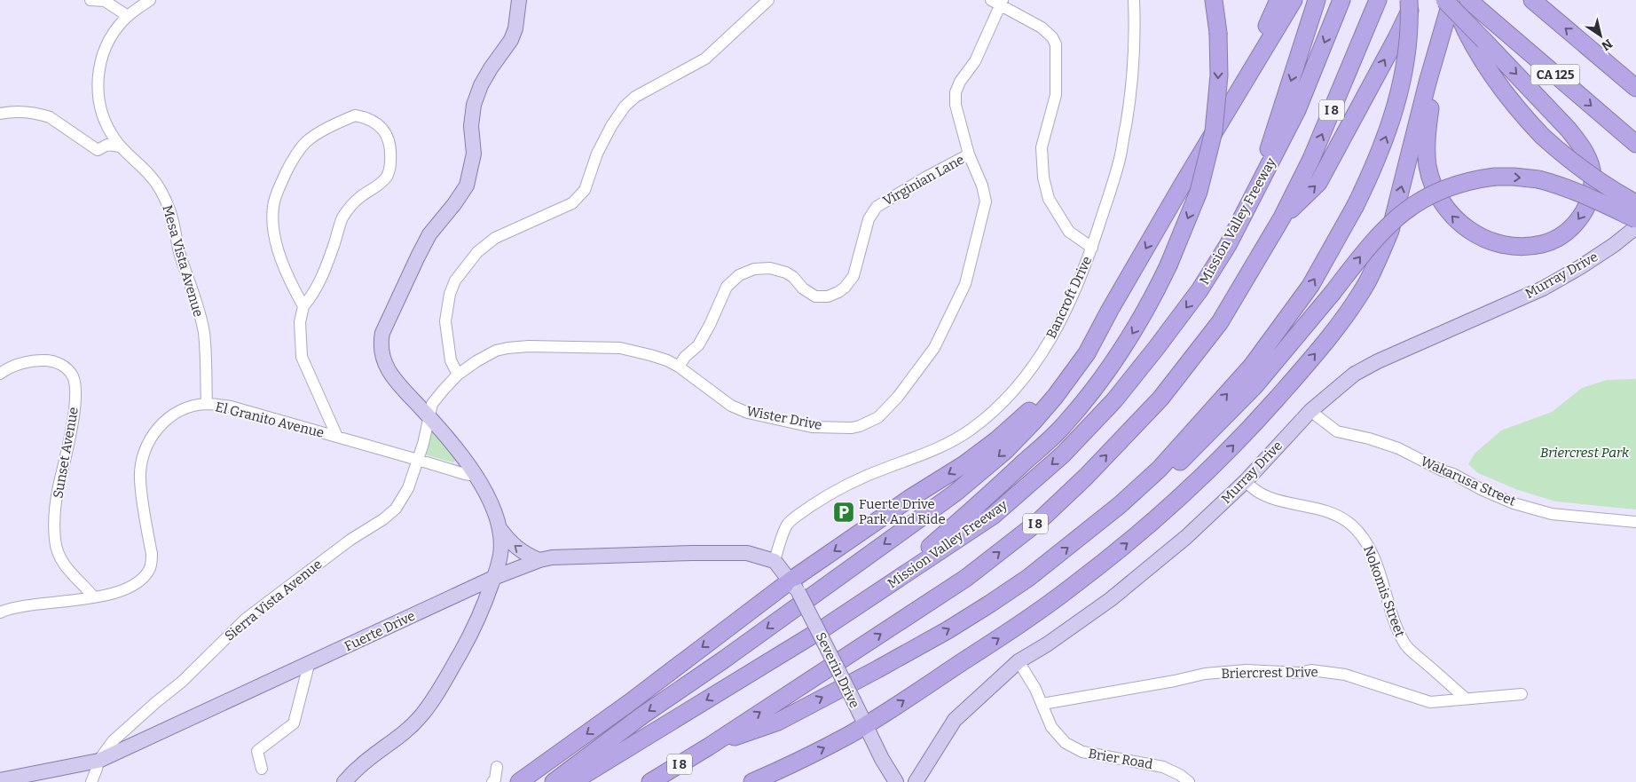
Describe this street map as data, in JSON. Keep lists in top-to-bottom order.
{
  "streets": {
    "highway": ["CA 125", "I 8", "Mission Valley Freeway"],
    "main road": ["Murray Drive", "Fuerte Drive", "Severin Drive"],
    "street": [
      "Virginian Lane",
      "Mesa Vista Avenue",
      "Bancroft Drive",
      "Wister Drive",
      "El Granito Avenue",
      "Sunset Avenue",
      "Wakarusa Street",
      "Nokomis Street",
      "Sierra Vista Avenue",
      "Briercrest Drive",
      "Brier Road"
    ]
  },
  "crossings": [
    ["Virginian Lane", "Wister Drive"],
    ["Mesa Vista Avenue", "El Granito Avenue"],
    ["Murray Drive", "Wakarusa Street"],
    ["Murray Drive", "Nokomis Street"],
    ["Murray Drive", "Brier Road"],
    ["Bancroft Drive", "Fuerte Drive"],
    ["Bancroft Drive", "Severin Drive"],
    ["Wister Drive", "El Granito Avenue"],
    ["Wister Drive", "Sierra Vista Avenue"],
    ["El Granito Avenue", "Sunset Avenue"],
    ["El Granito Avenue", "Sierra Vista Avenue"],
    ["Nokomis Street", "Briercrest Drive"],
    ["Sierra Vista Avenue", "Fuerte Drive"],
    ["Fuerte Drive", "Severin Drive"],
    ["Briercrest Drive", "Brier Road"]
  ],
  "parks": ["Briercrest Park"],
  "places": {
    "parking": ["Fuerte Drive Park And Ride"]
  },
  "north": "bottom right"
}
